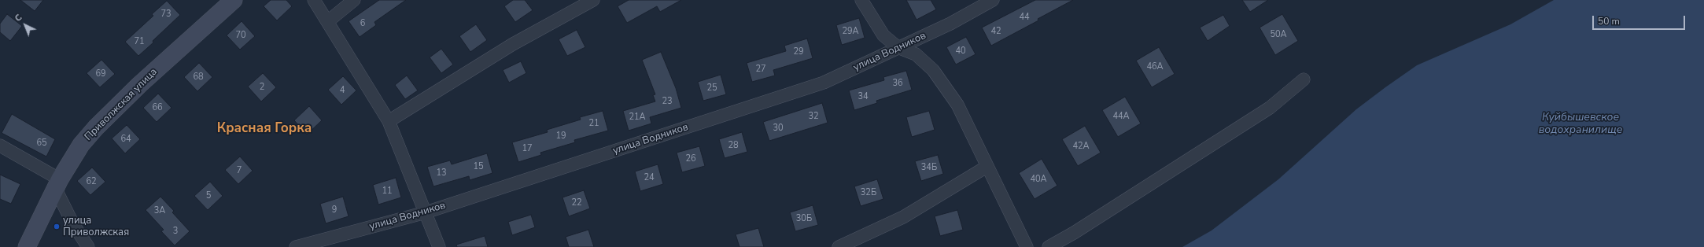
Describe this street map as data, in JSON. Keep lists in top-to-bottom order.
{
  "streets": {
    "main road": ["Приволжская улица"],
    "street": ["улица Водников"]
  },
  "districts": ["Красная Горка"],
  "water": ["Куйбышевское водохранилище"],
  "places": ["улица Приволжская"],
  "house_numbers": [
    "73",
    "44",
    "6",
    "29А",
    "42",
    "50А",
    "70",
    "71",
    "40",
    "29",
    "46А",
    "27",
    "69",
    "68",
    "36",
    "2",
    "25",
    "4",
    "34",
    "23",
    "66",
    "32",
    "44А",
    "21А",
    "21",
    "30",
    "19",
    "64",
    "65",
    "28",
    "42А",
    "17",
    "26",
    "15",
    "34Б",
    "7",
    "13",
    "24",
    "40А",
    "62",
    "11",
    "32Б",
    "5",
    "22",
    "9",
    "3А",
    "30Б",
    "3"
  ],
  "scale_bar": "50 m",
  "north": "top left"
}
